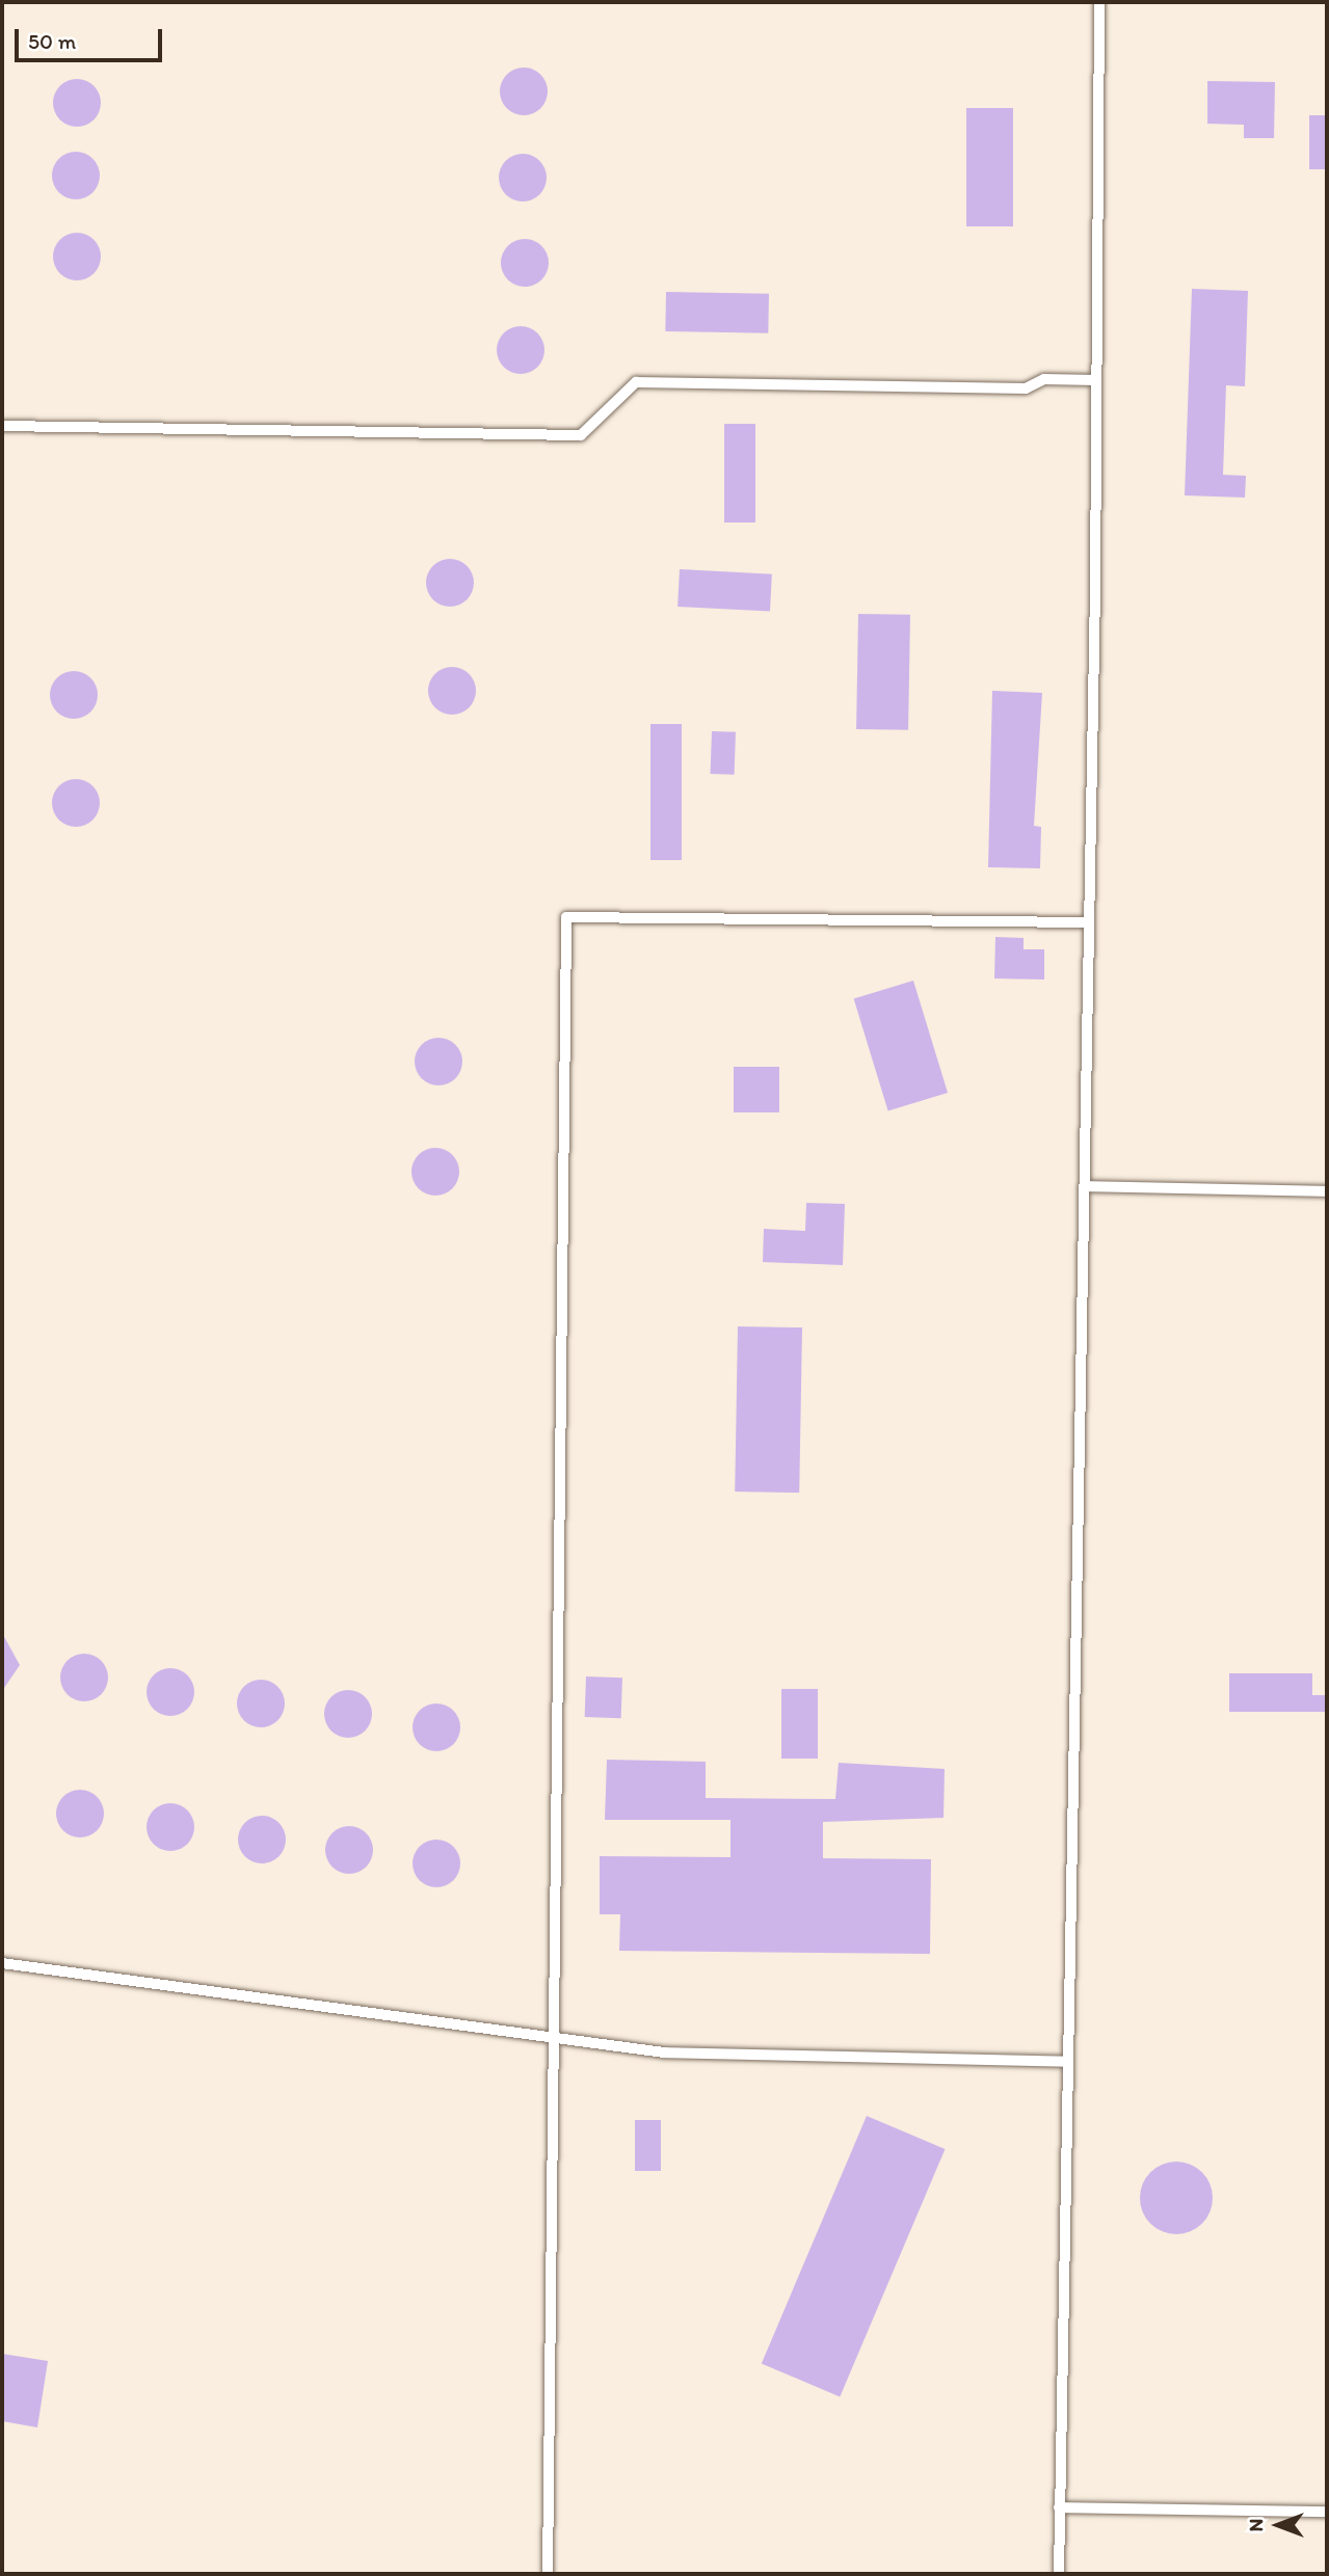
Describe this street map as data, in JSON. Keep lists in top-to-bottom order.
{
  "scale_bar": "50 m",
  "north": "left"
}
